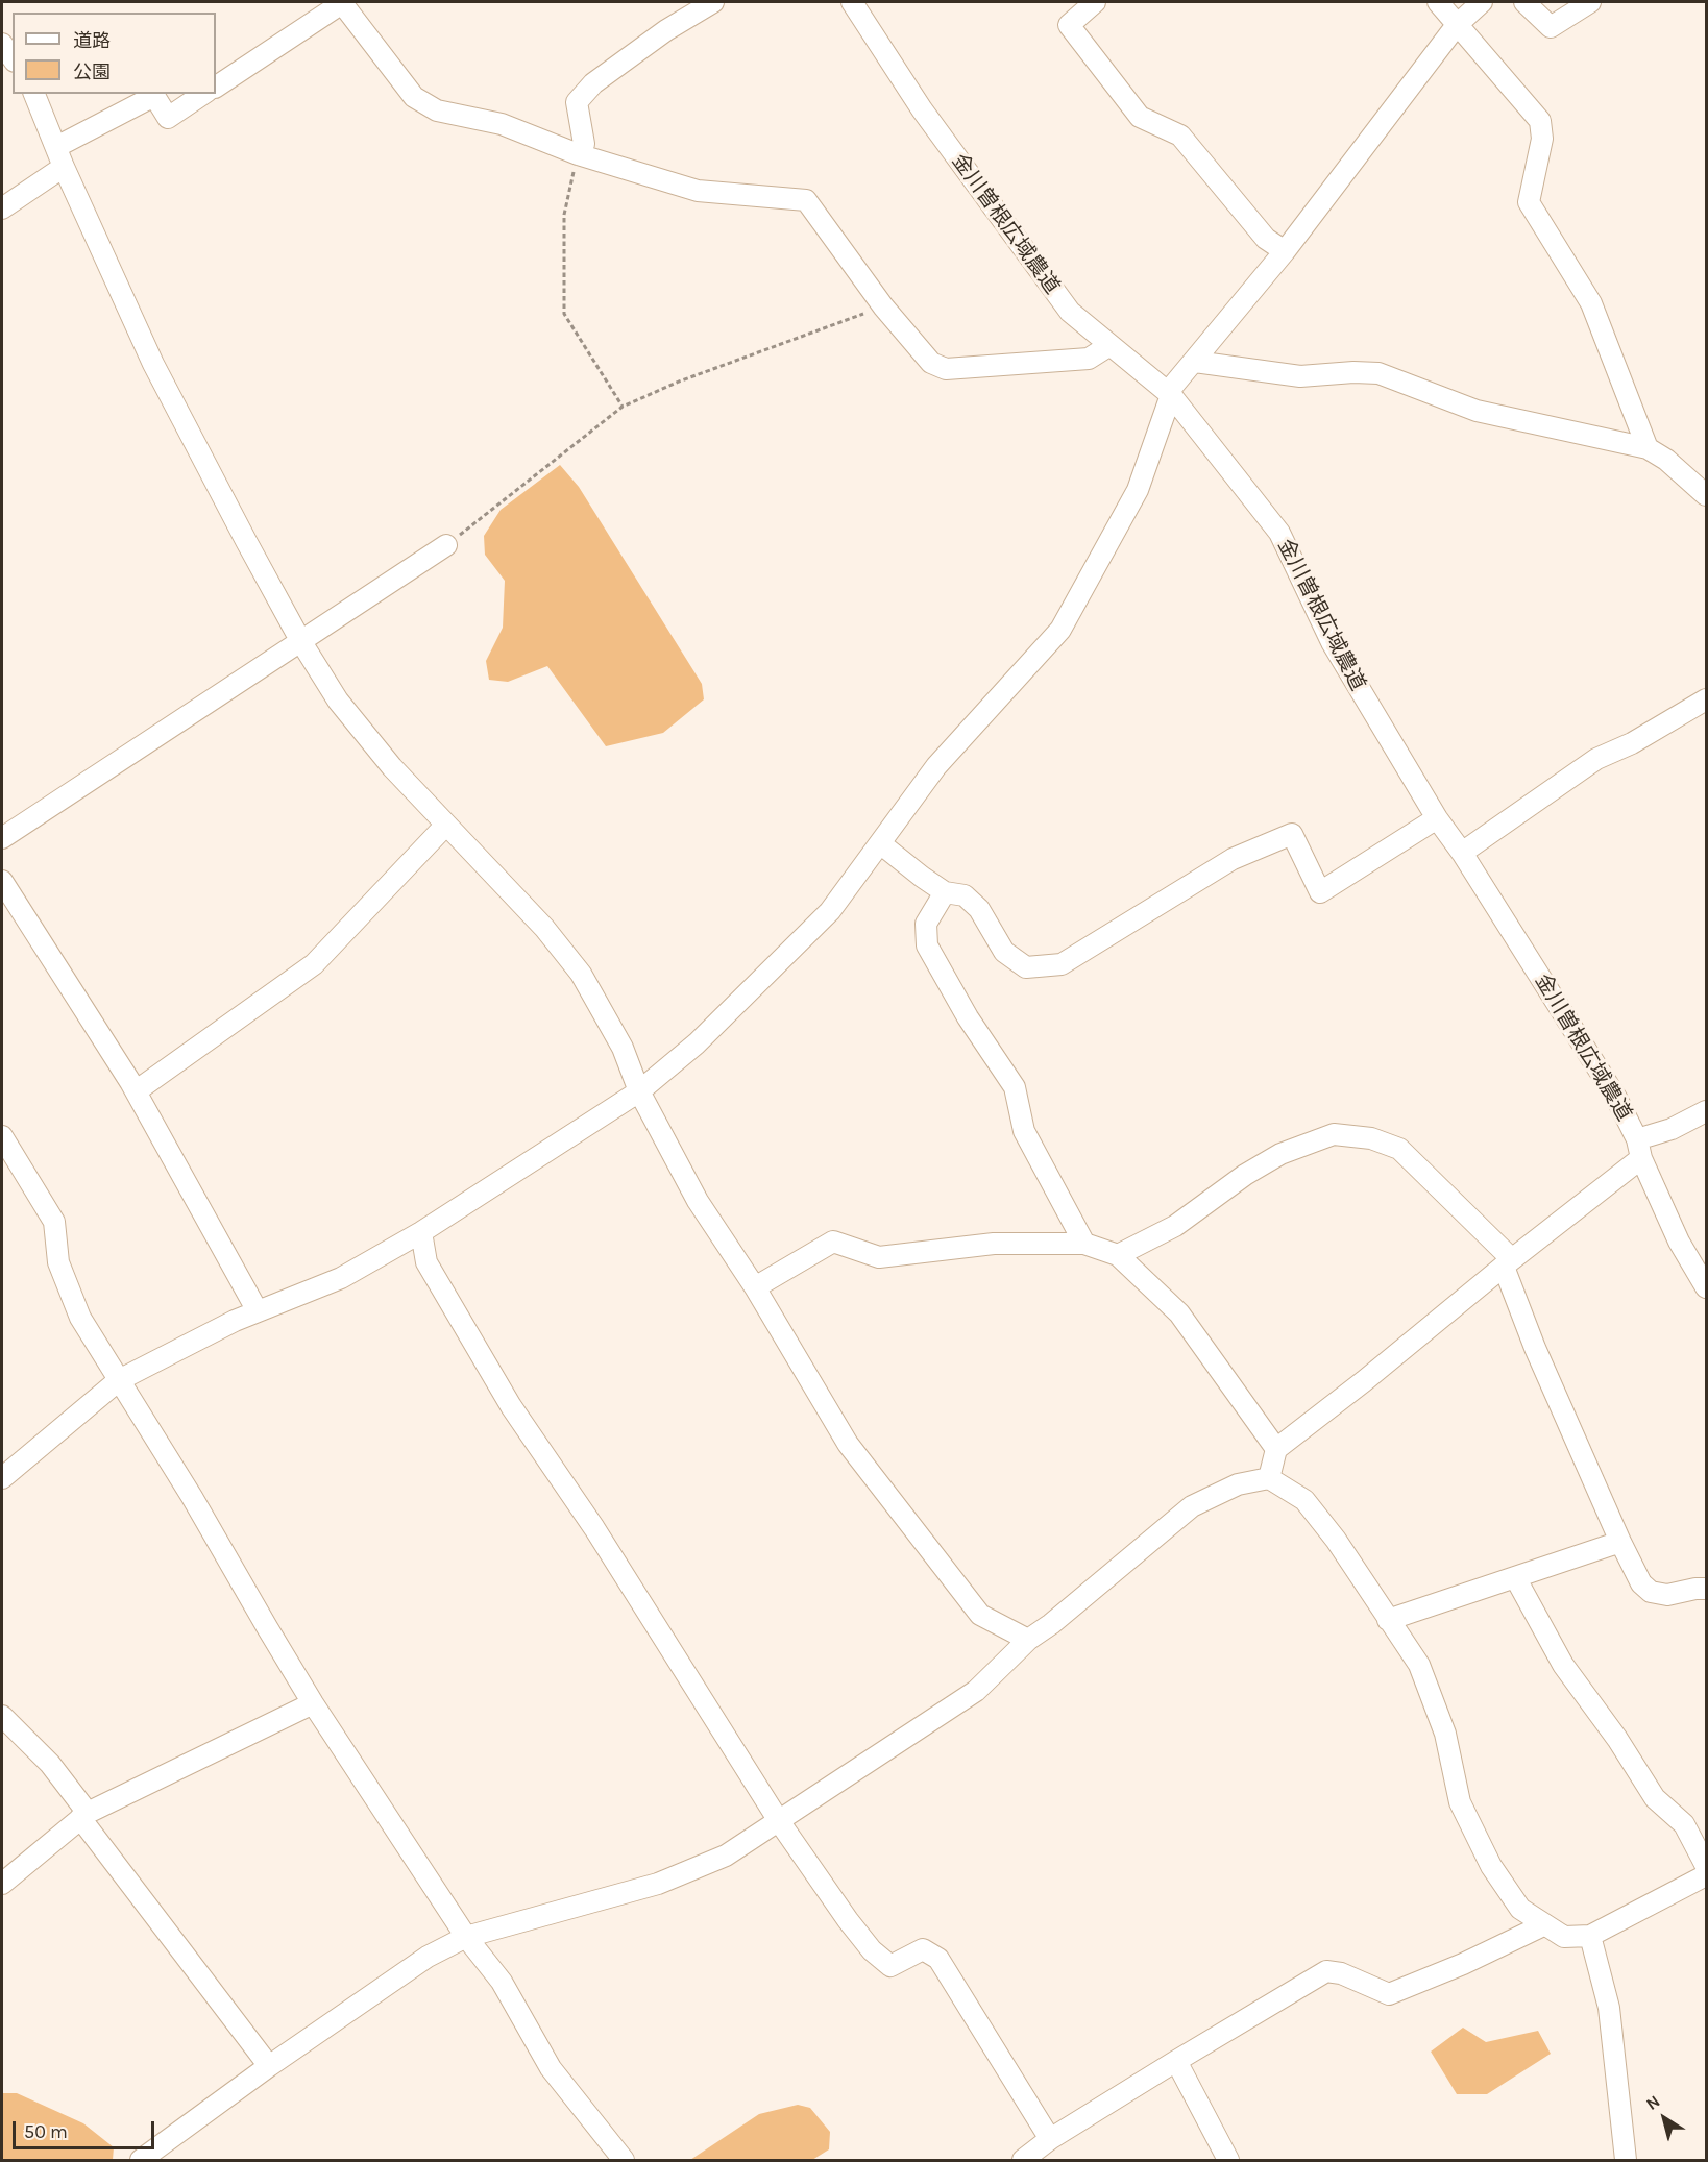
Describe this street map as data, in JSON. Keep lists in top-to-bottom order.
{
  "streets": {
    "street": ["金川曽根広域農道"]
  },
  "legend": ["道路", "公園"],
  "scale_bar": "50 m",
  "north": "top left"
}
